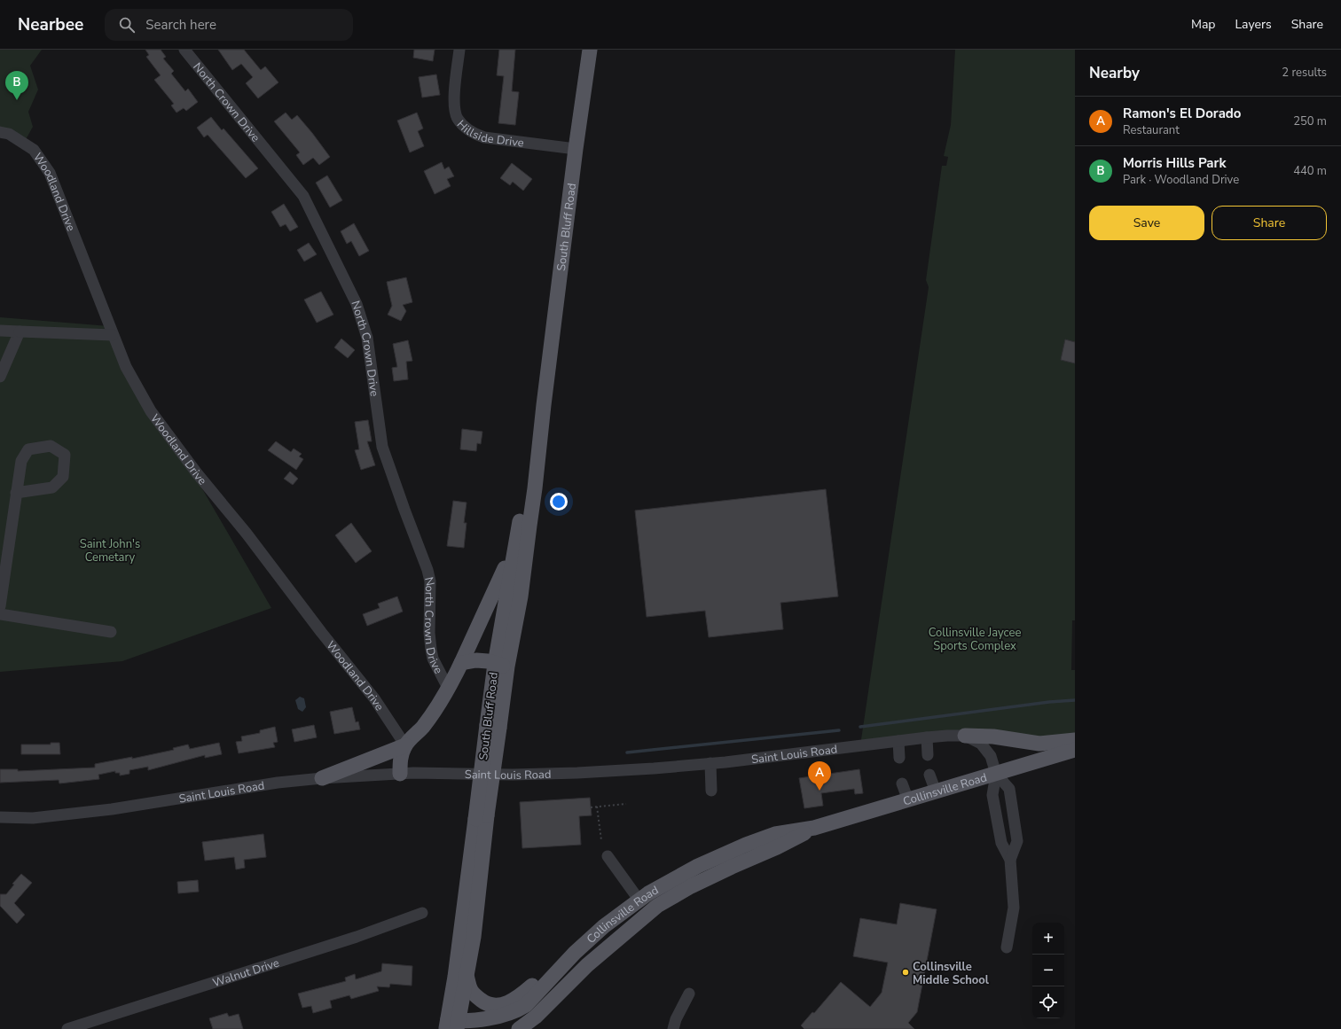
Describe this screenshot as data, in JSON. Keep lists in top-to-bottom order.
{
  "streets": {
    "main road": ["South Bluff Road", "Collinsville Road"],
    "street": [
      "North Crown Drive",
      "Hillside Drive",
      "Woodland Drive",
      "Saint Louis Road",
      "Walnut Drive"
    ]
  },
  "crossings": [
    ["Hillside Drive", "South Bluff Road"],
    ["South Bluff Road", "Collinsville Road"],
    ["Saint Louis Road", "Collinsville Road"]
  ],
  "parks": ["Saint John's Cemetary", "Collinsville Jaycee Sports Complex"],
  "places": ["Collinsville Middle School"],
  "page": {
    "header": "Nearbee",
    "search": "Search here",
    "nav": ["Map", "Layers", "Share"],
    "heading": ["Nearby", "2 results"],
    "pins": ["B", "A"],
    "list": [
      {
        "mark": "A",
        "name": "Ramon's El Dorado",
        "note": "Restaurant",
        "value": "250 m"
      },
      {
        "mark": "B",
        "name": "Morris Hills Park",
        "note": "Park · Woodland Drive",
        "value": "440 m"
      }
    ],
    "buttons": ["Save", "Share"],
    "map_buttons": ["+", "−"]
  }
}
